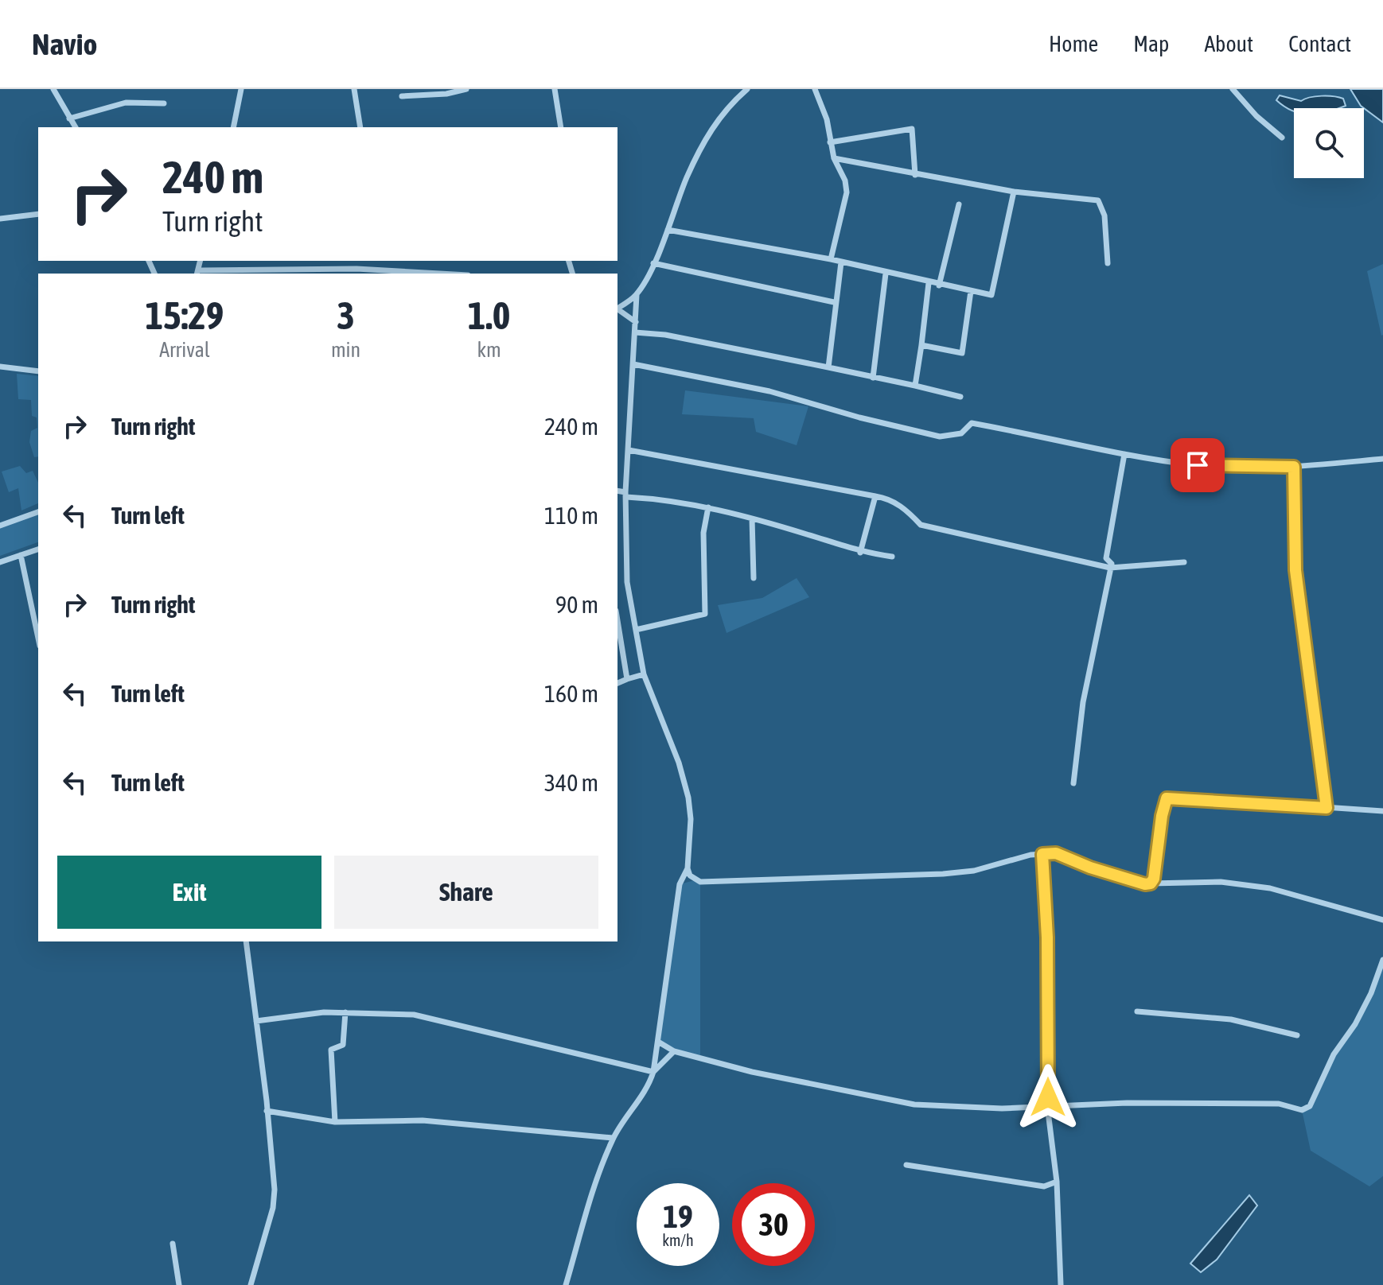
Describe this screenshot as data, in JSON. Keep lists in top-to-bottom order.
{
  "page": {
    "header": "Navio",
    "nav": [
      "Home",
      "Map",
      "About",
      "Contact"
    ],
    "turn": ["240 m", "Turn right"],
    "eta": [
      "15:29",
      "Arrival",
      "3",
      "min",
      "1.0",
      "km"
    ],
    "list": [
      {
        "name": "Turn right",
        "value": "240 m"
      },
      {
        "name": "Turn left",
        "value": "110 m"
      },
      {
        "name": "Turn right",
        "value": "90 m"
      },
      {
        "name": "Turn left",
        "value": "160 m"
      },
      {
        "name": "Turn left",
        "value": "340 m"
      }
    ],
    "buttons": ["Exit", "Share"],
    "speed": "19 km/h",
    "limit": "30"
  }
}
